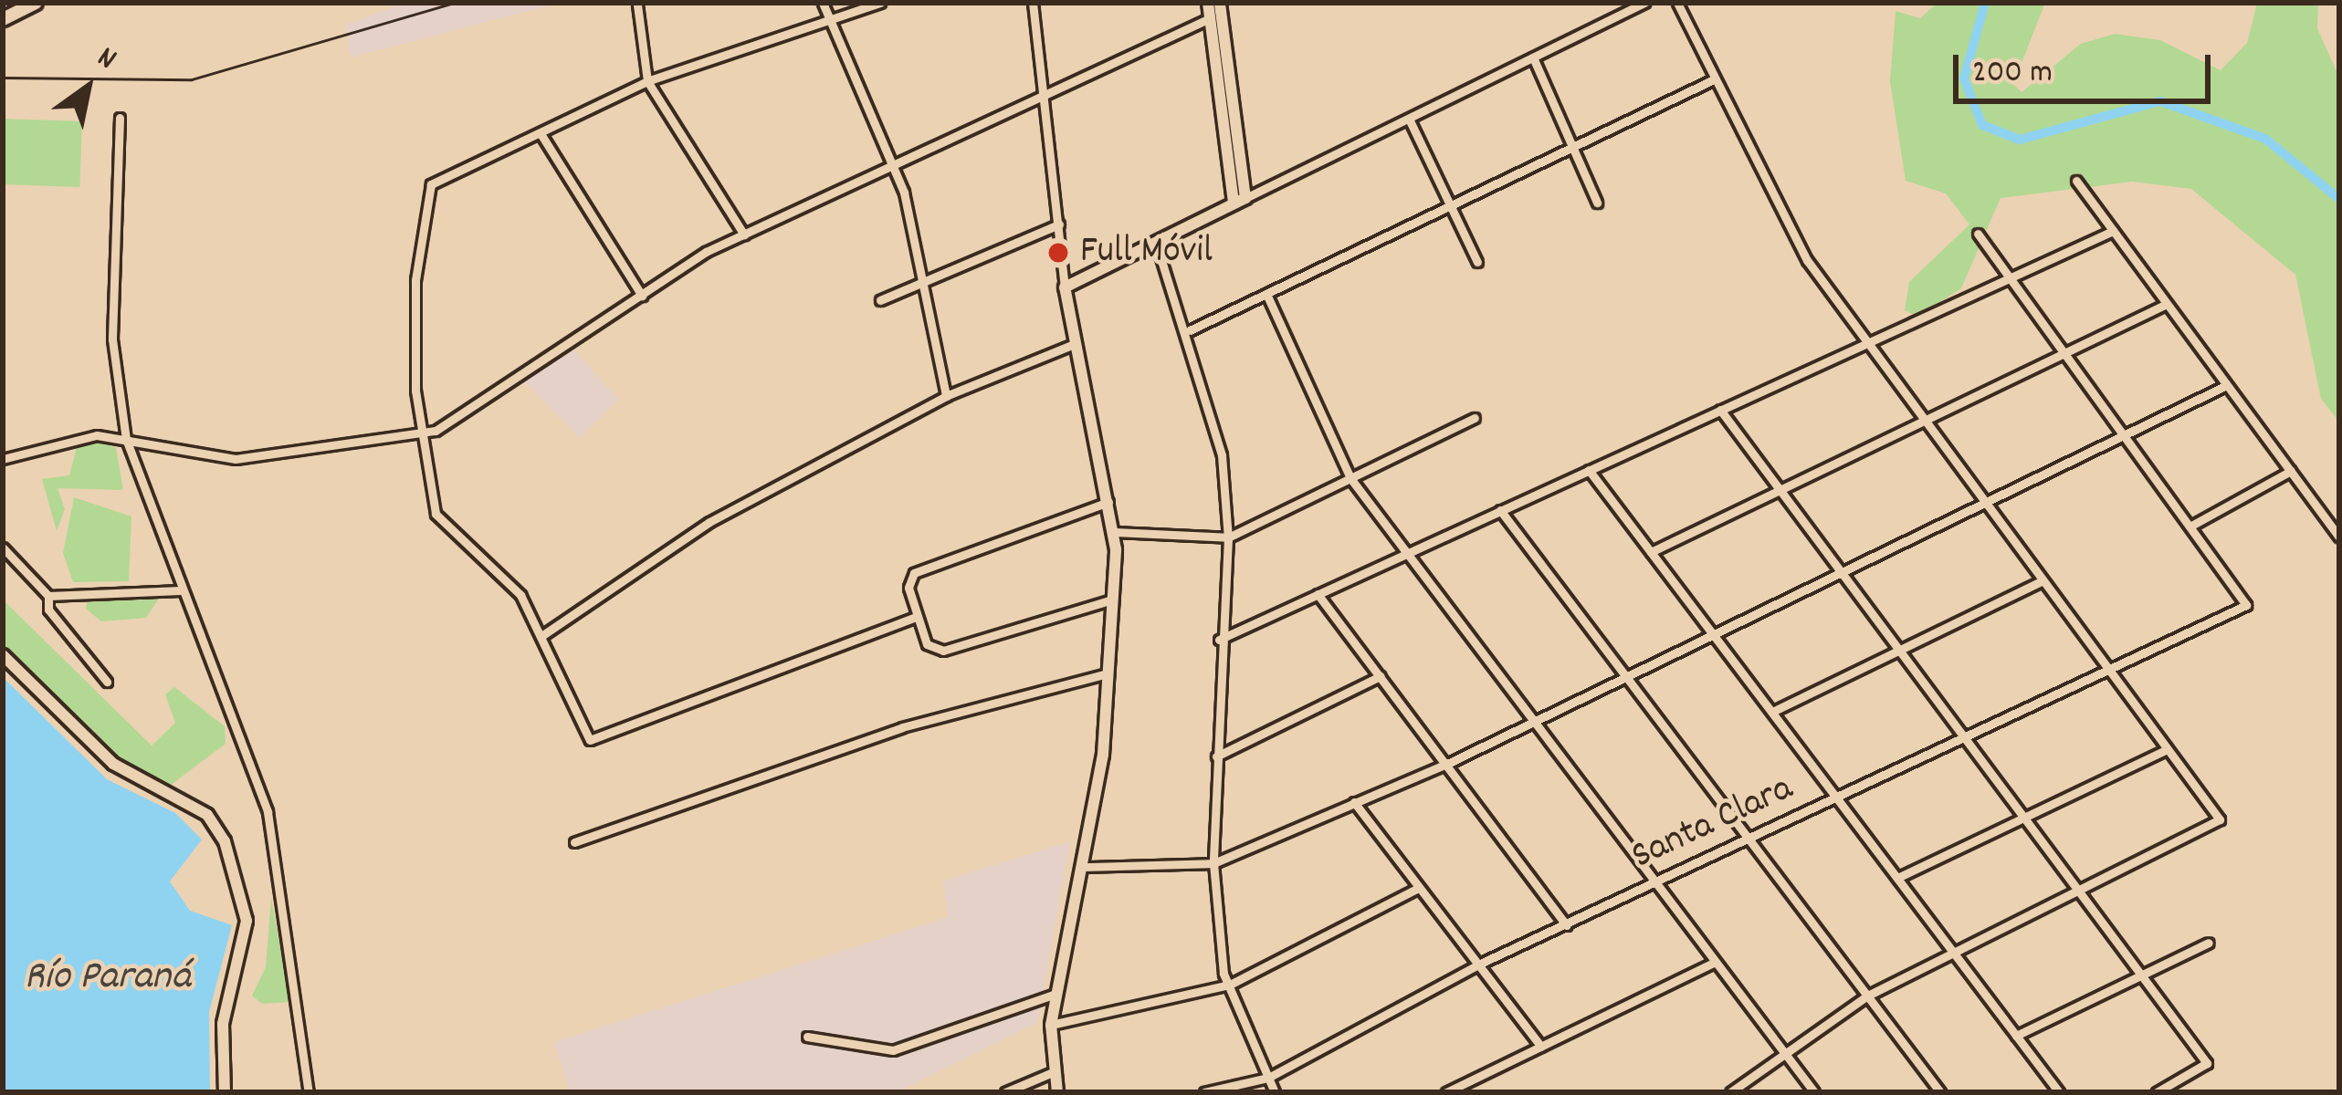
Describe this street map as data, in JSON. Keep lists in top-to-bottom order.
{
  "streets": {
    "street": ["Santa Clara"]
  },
  "water": ["Río Paraná"],
  "places": ["Full Móvil"],
  "scale_bar": "200 m",
  "north": "top right"
}
